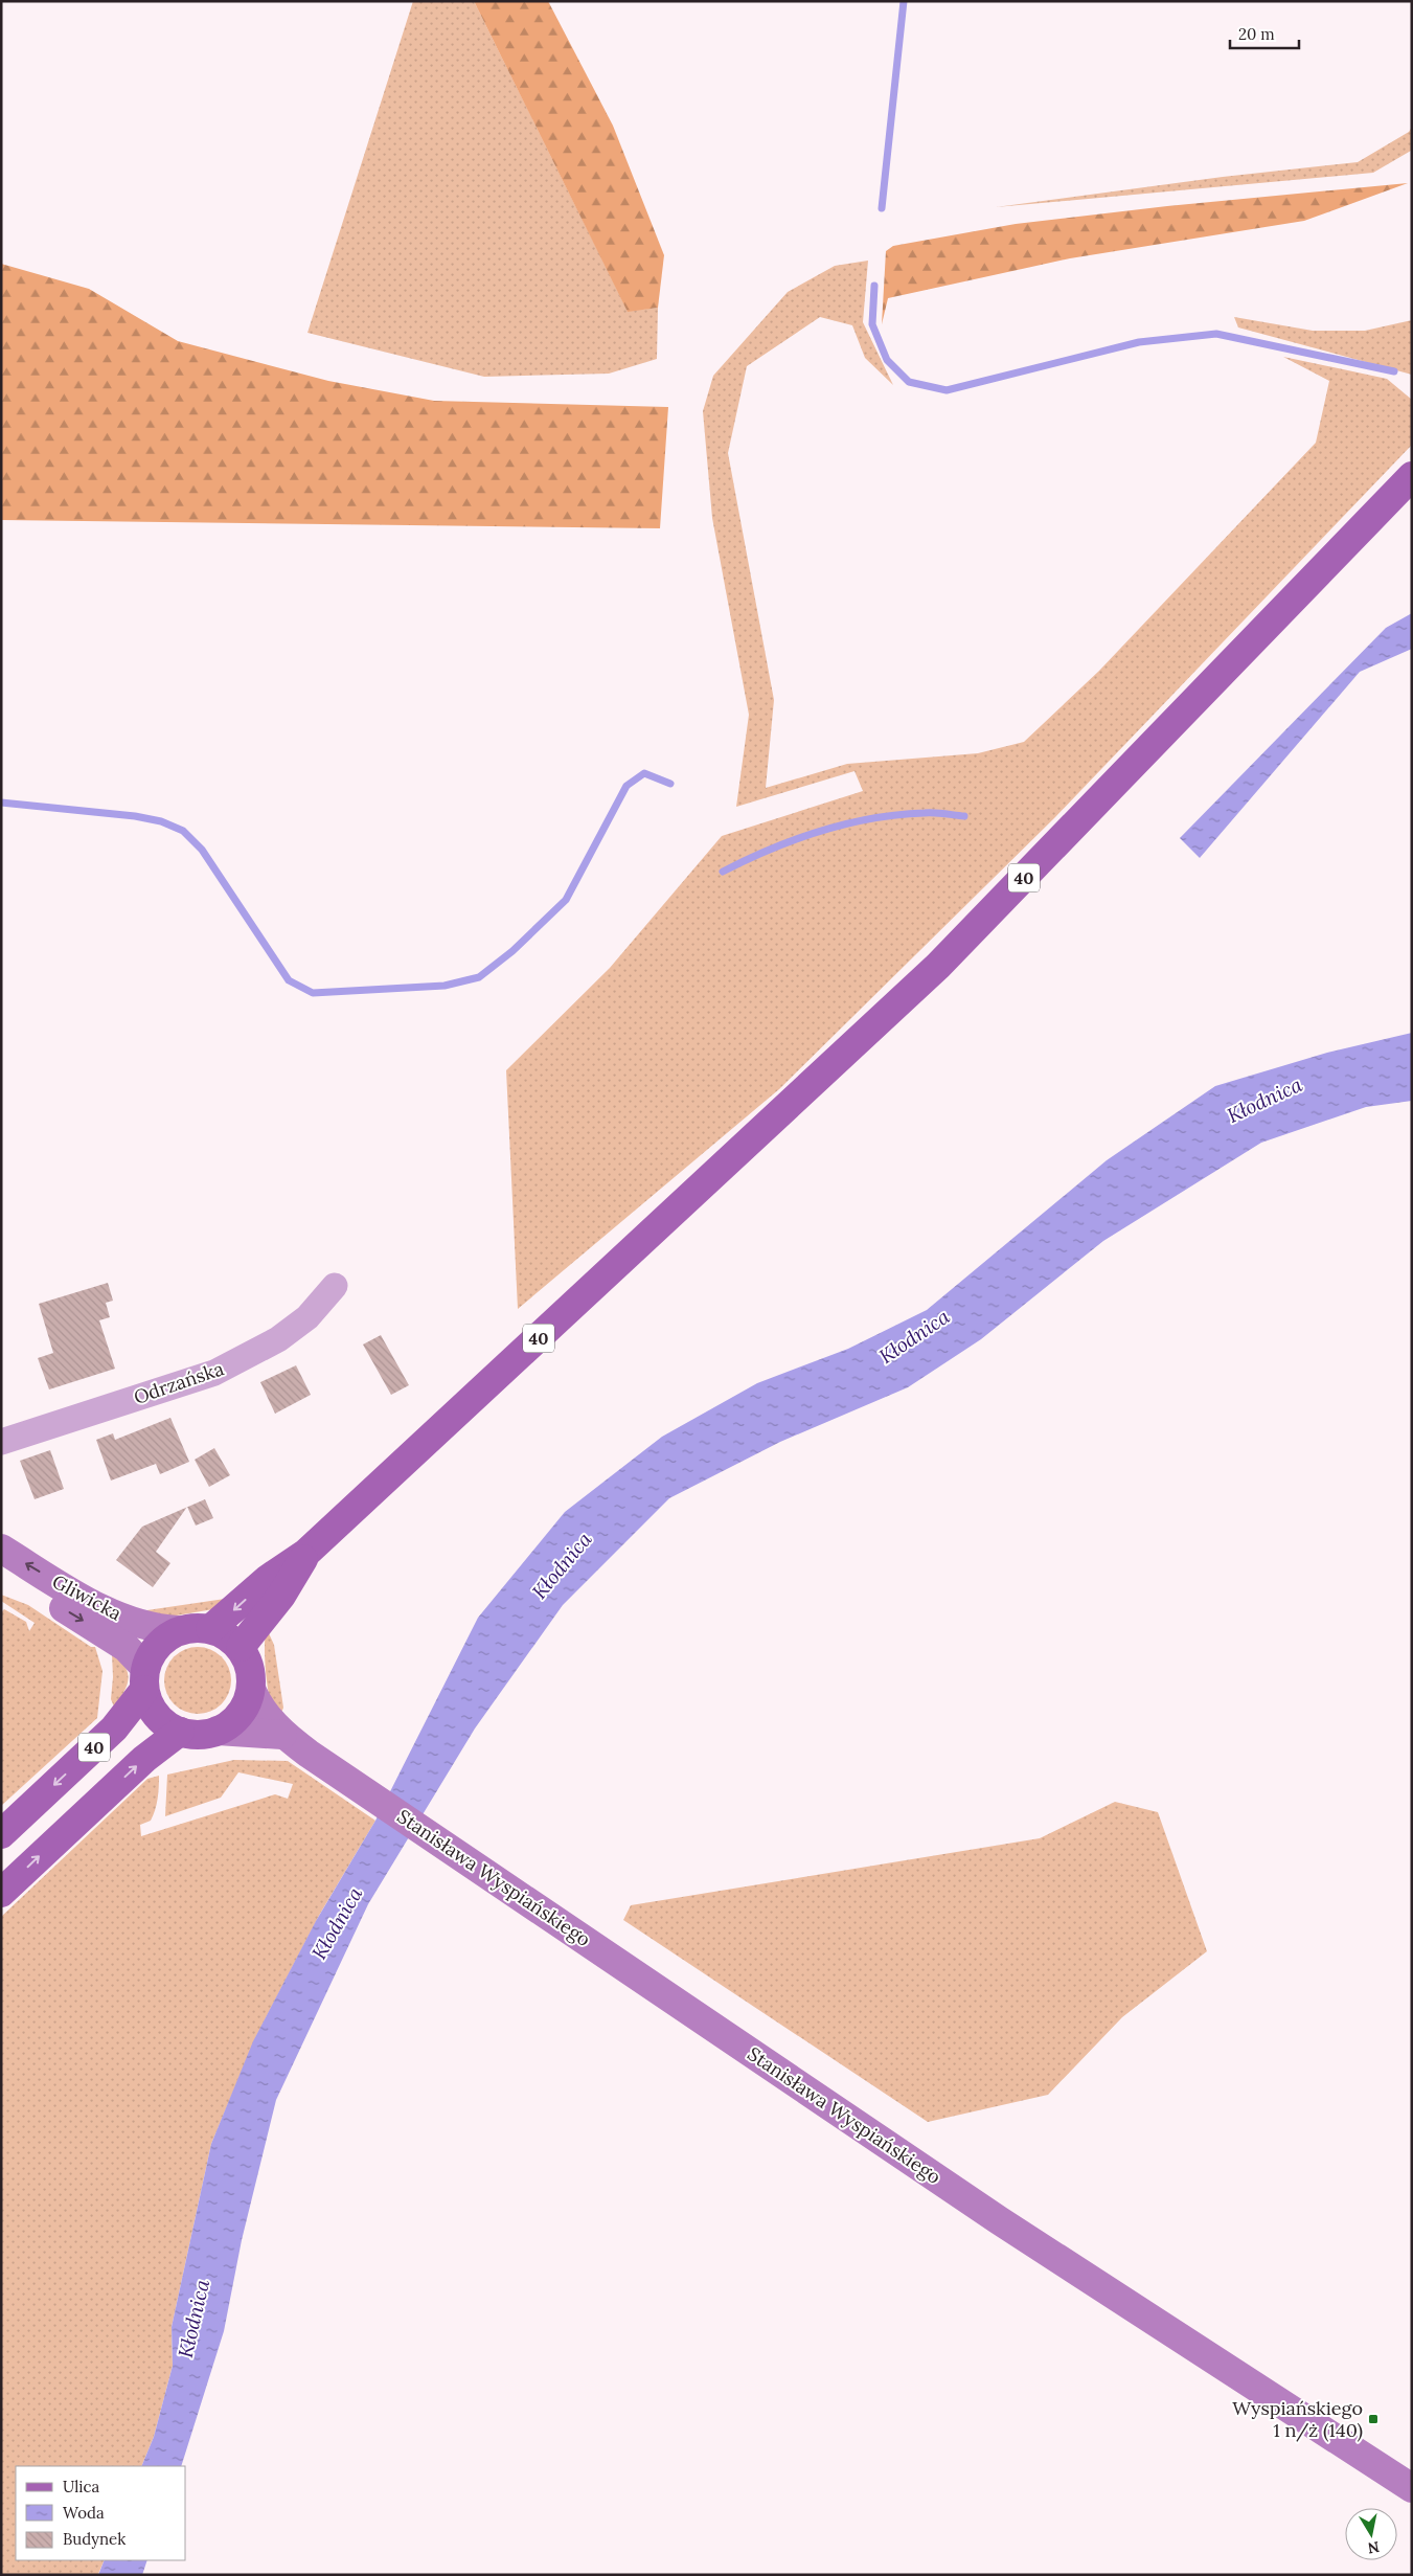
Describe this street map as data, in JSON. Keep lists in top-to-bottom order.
{
  "streets": {
    "main road": ["40", "Gliwicka", "Stanisława Wyspiańskiego"],
    "street": ["Odrzańska"]
  },
  "crossings": [
    ["40", "Gliwicka"],
    ["40", "Stanisława Wyspiańskiego"],
    ["Gliwicka", "Stanisława Wyspiańskiego"]
  ],
  "water": ["Kłodnica"],
  "places": {
    "transit": ["Wyspiańskiego 1 n/ż (140)"]
  },
  "legend": ["Ulica", "Woda", "Budynek"],
  "scale_bar": "20 m",
  "north": "bottom"
}
